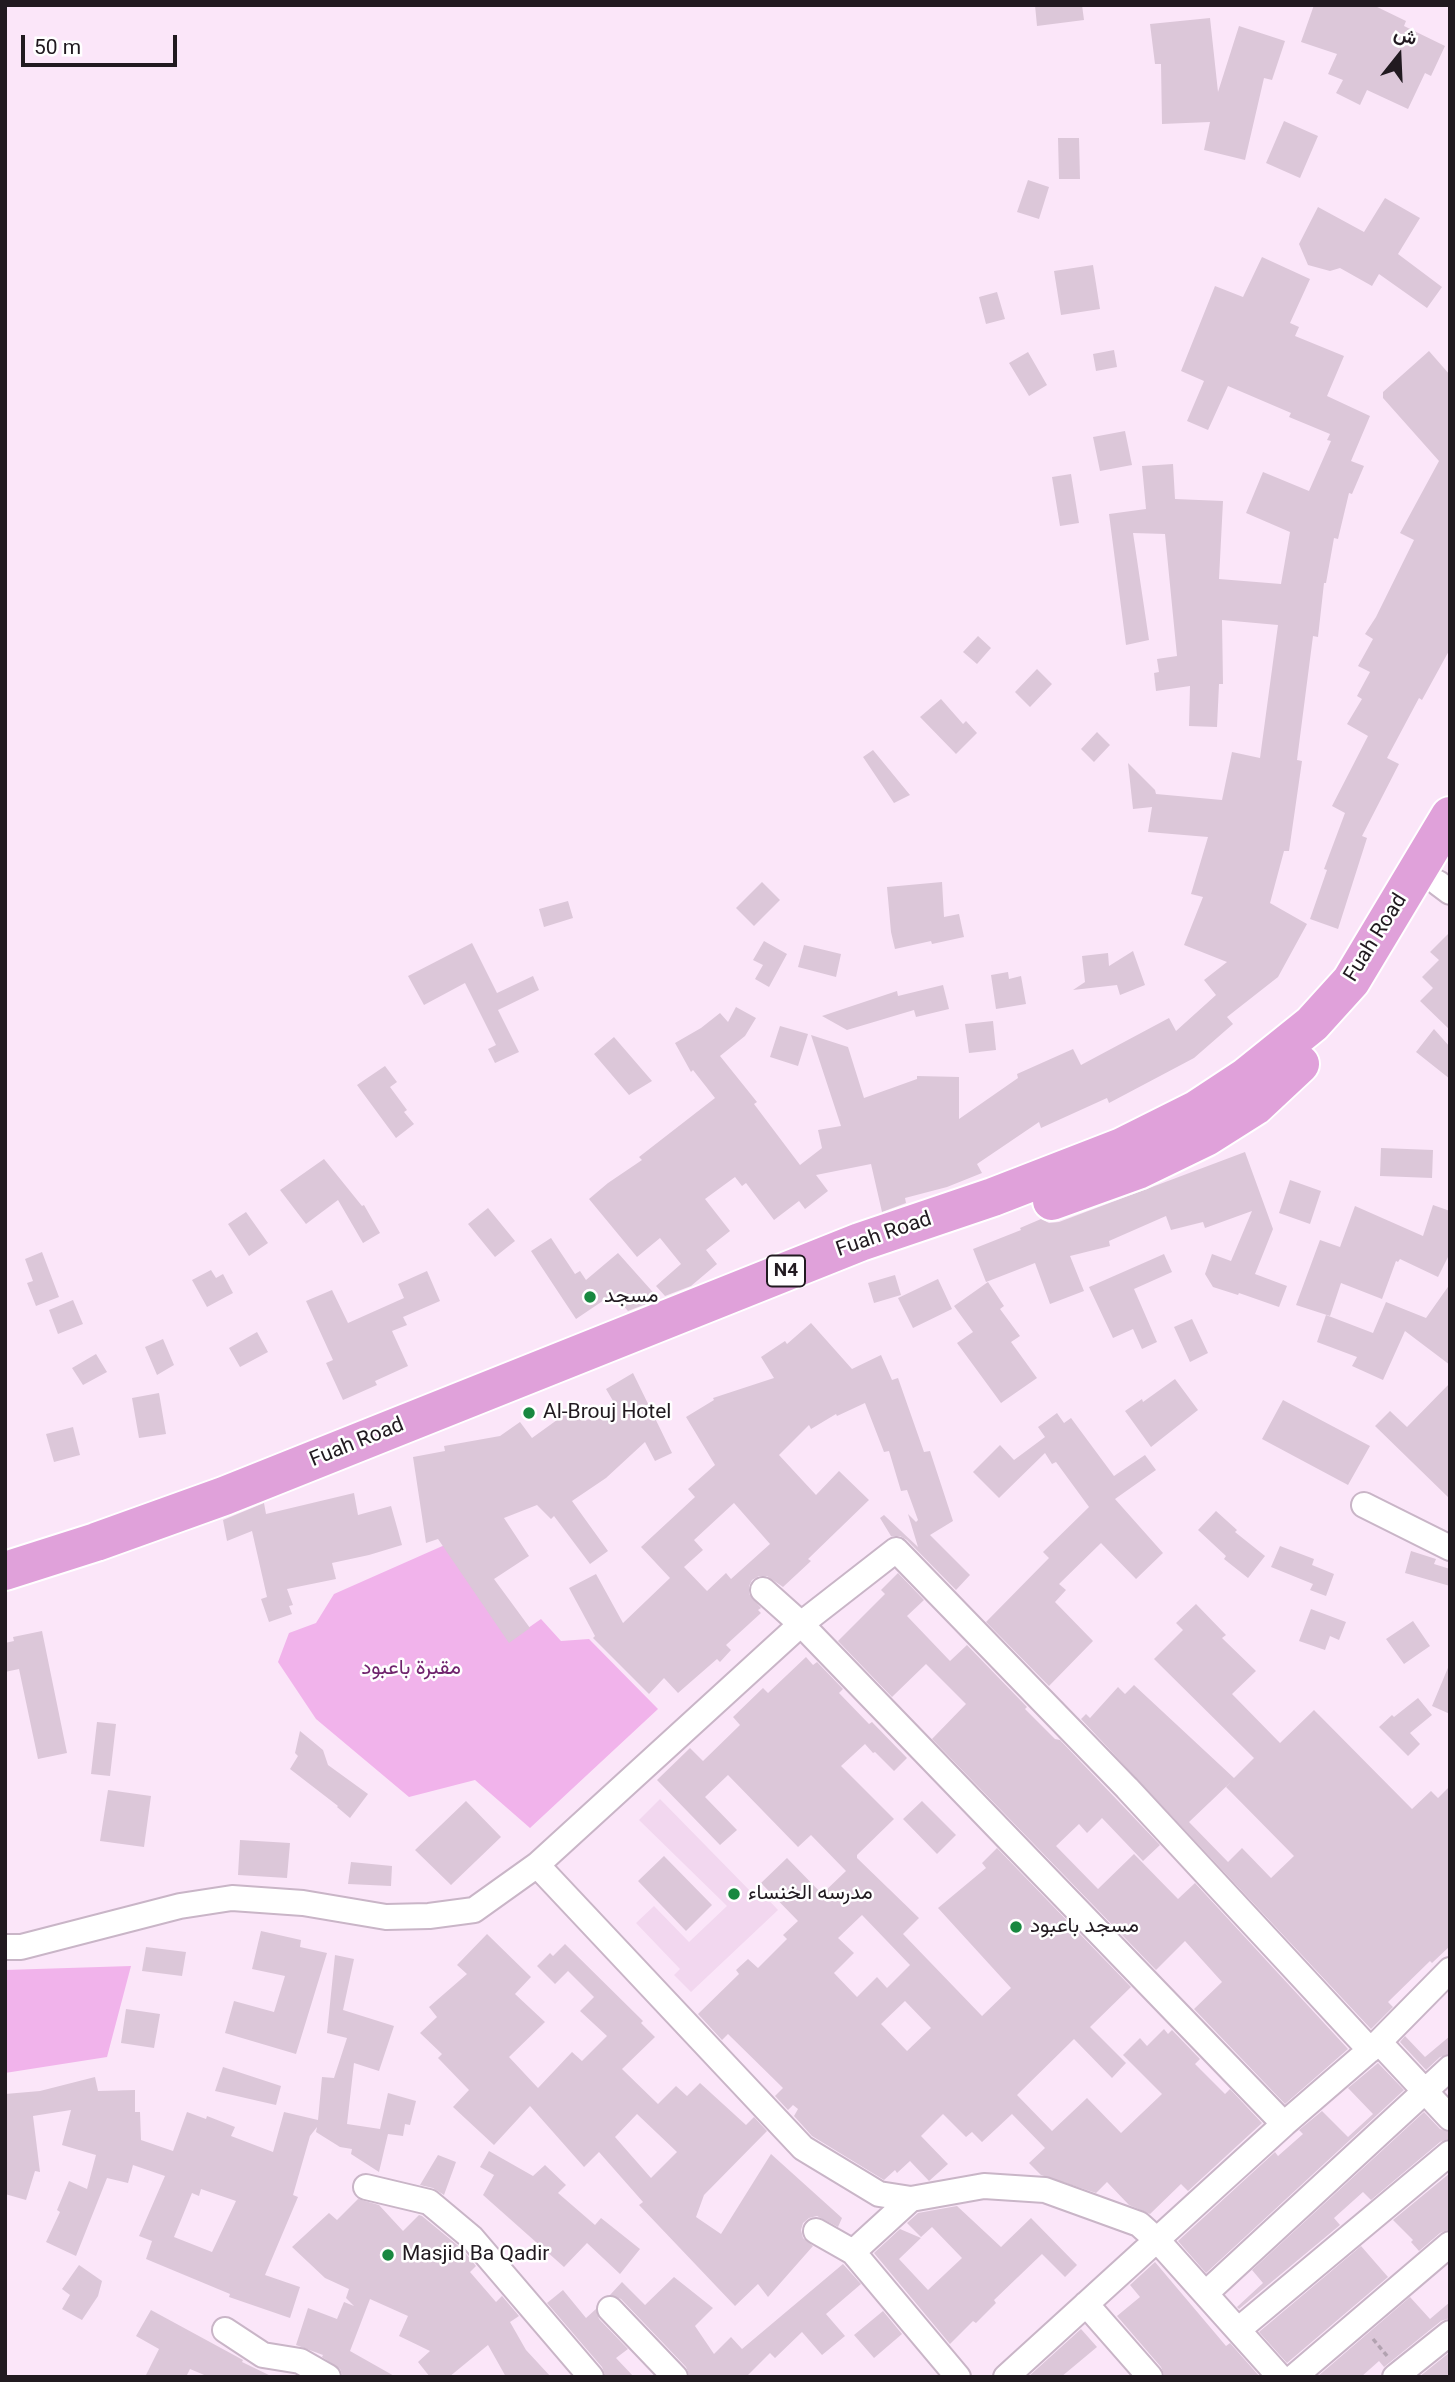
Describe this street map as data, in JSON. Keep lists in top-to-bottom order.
{
  "streets": {
    "highway": ["Fuah Road", "N4"]
  },
  "parks": ["مقبرة باعبود"],
  "places": [
    "مسجد",
    "Al-Brouj Hotel",
    "مدرسه الخنساء",
    "مسجد باعبود",
    "Masjid Ba Qadir"
  ],
  "scale_bar": "50 m",
  "north": "top"
}
